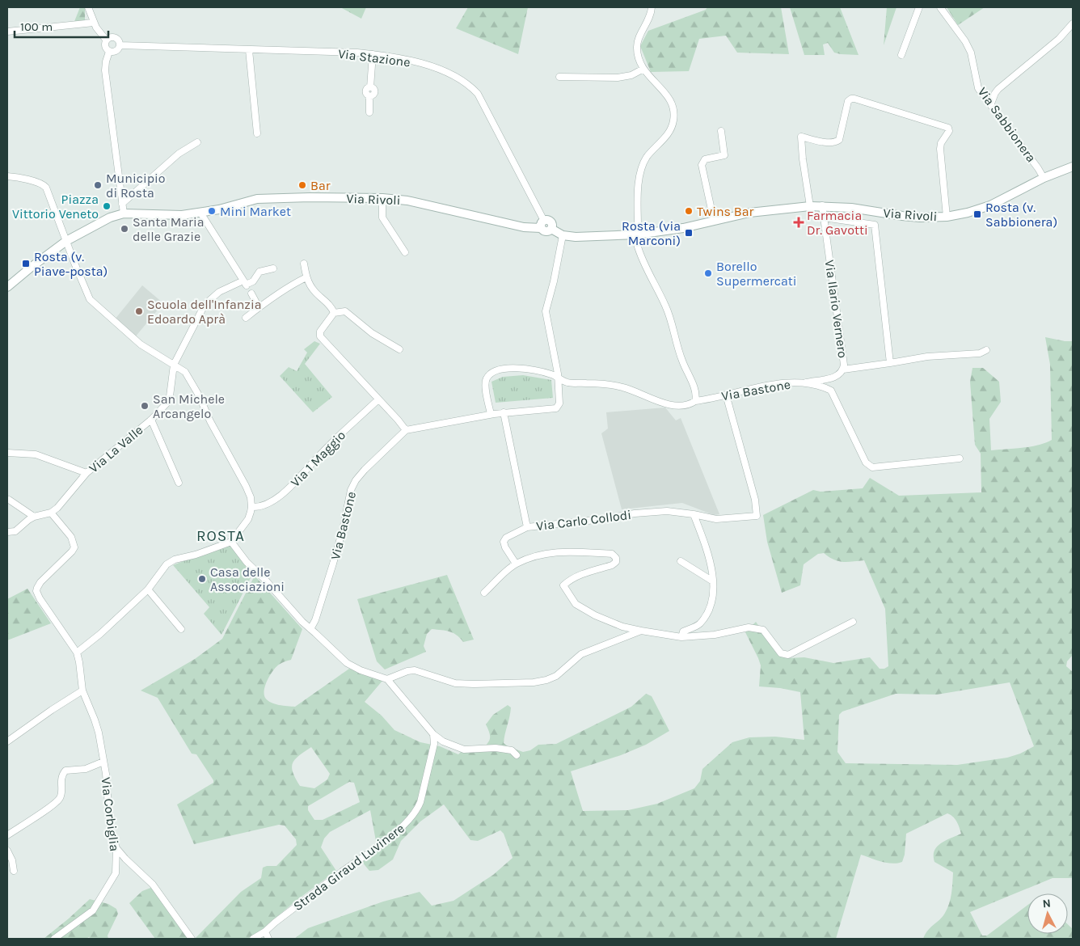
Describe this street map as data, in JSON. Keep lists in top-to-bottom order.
{
  "streets": {
    "street": [
      "Via Stazione",
      "Via Sabbionera",
      "Via Rivoli",
      "Via Ilario Vernero",
      "Via Bastone",
      "Via La Valle",
      "Via 1 Maggio",
      "Via Carlo Collodi",
      "Via Corbiglia",
      "Strada Giraud Luvinere"
    ]
  },
  "crossings": [
    ["Via Stazione", "Via Rivoli"],
    ["Via Sabbionera", "Via Rivoli"],
    ["Via Rivoli", "Via Ilario Vernero"],
    ["Via Ilario Vernero", "Via Bastone"],
    ["Via Bastone", "Via Carlo Collodi"],
    ["Via La Valle", "Via Corbiglia"]
  ],
  "districts": ["ROSTA"],
  "places": {
    "other": [
      "Municipio di Rosta",
      "Bar",
      "Piazza Vittorio Veneto",
      "Mini Market",
      "Twins Bar",
      "Santa Maria delle Grazie",
      "Borello Supermercati",
      "Scuola dell'Infanzia Edoardo Aprà",
      "San Michele Arcangelo",
      "Casa delle Associazioni"
    ],
    "transit": ["Rosta (v. Sabbionera)", "Rosta (via Marconi)", "Rosta (v. Piave-posta)"],
    "health": ["Farmacia Dr. Gavotti"]
  },
  "scale_bar": "100 m",
  "north": "top"
}
